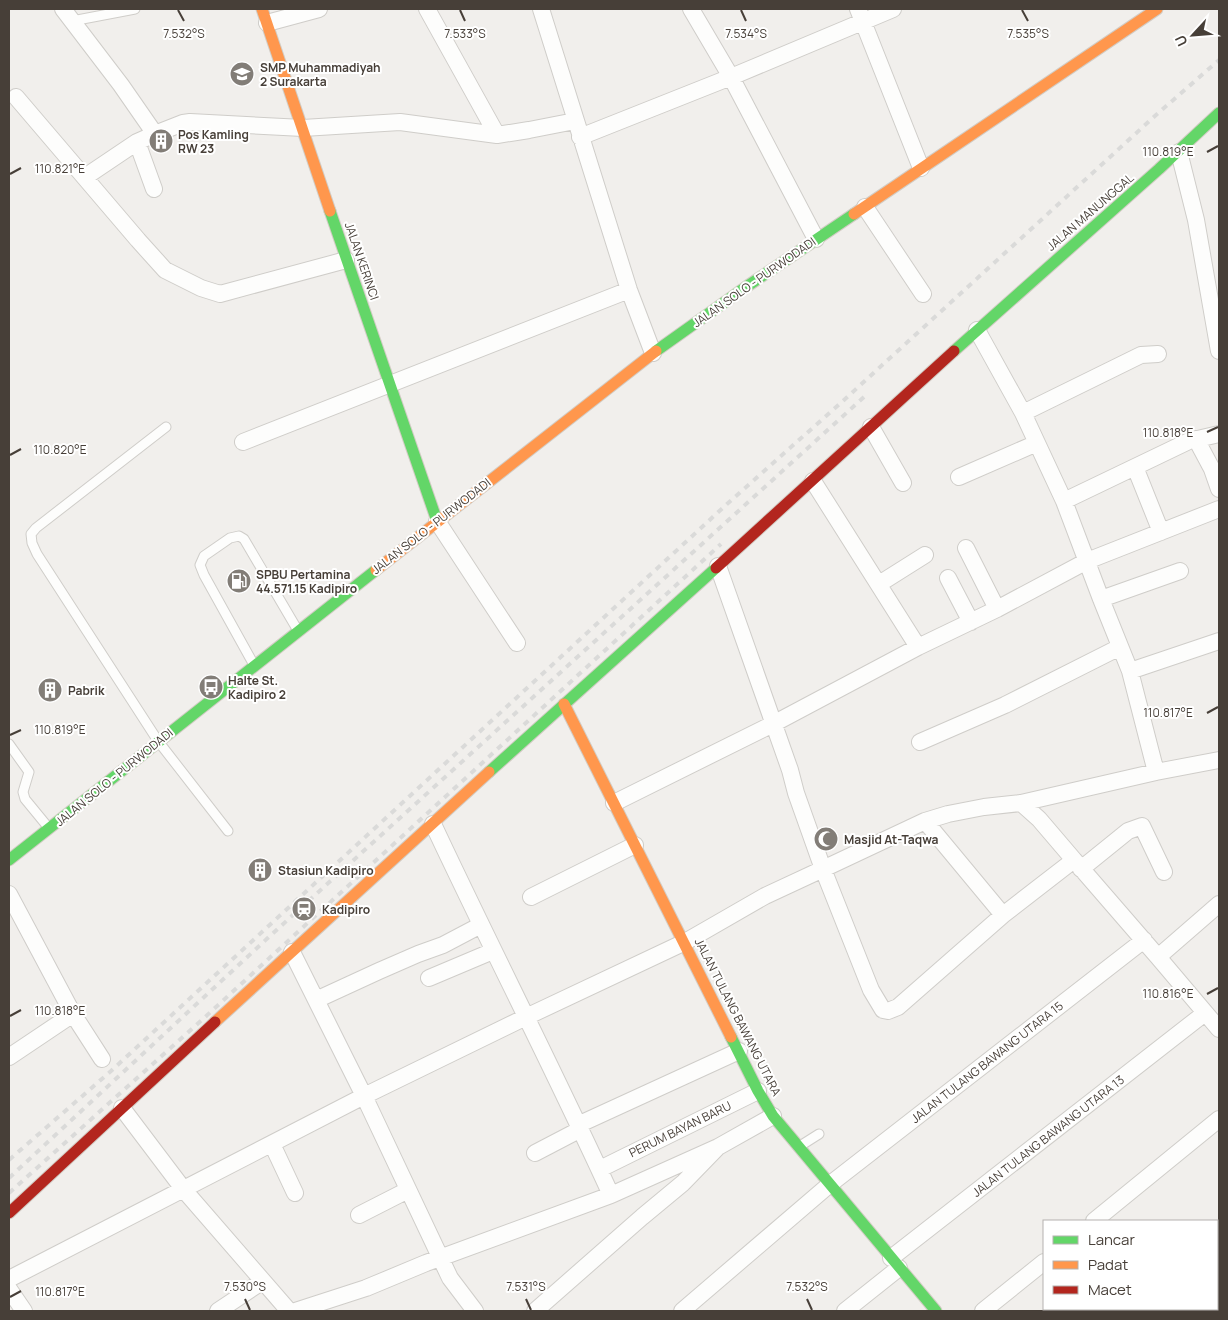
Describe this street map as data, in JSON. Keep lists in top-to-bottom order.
{
  "streets": {
    "street": [
      "JALAN MANUNGGAL",
      "JALAN KERINCI",
      "JALAN SOLO - PURWODADI",
      "JALAN TULANG BAWANG UTARA",
      "JALAN TULANG BAWANG UTARA 15",
      "PERUM BAYAN BARU",
      "JALAN TULANG BAWANG UTARA 13"
    ]
  },
  "crossings": [
    ["JALAN MANUNGGAL", "JALAN TULANG BAWANG UTARA"],
    ["JALAN KERINCI", "JALAN SOLO - PURWODADI"],
    ["JALAN TULANG BAWANG UTARA", "JALAN TULANG BAWANG UTARA 15"],
    ["JALAN TULANG BAWANG UTARA", "PERUM BAYAN BARU"],
    ["JALAN TULANG BAWANG UTARA", "JALAN TULANG BAWANG UTARA 13"]
  ],
  "places": {
    "school or university": ["SMP Muhammadiyah 2 Surakarta"],
    "building": ["Pos Kamling RW 23", "Pabrik", "Stasiun Kadipiro"],
    "fuel station": ["SPBU Pertamina 44.571.15 Kadipiro"],
    "bus stop": ["Halte St. Kadipiro 2"],
    "mosque": ["Masjid At-Taqwa"],
    "station": ["Kadipiro"]
  },
  "legend": ["Lancar", "Padat", "Macet"],
  "north": "bottom left",
  "coordinates": [
    "7.532°S",
    "7.533°S",
    "7.534°S",
    "7.535°S",
    "110.819°E",
    "110.821°E",
    "110.818°E",
    "110.820°E",
    "110.817°E",
    "110.816°E",
    "7.530°S",
    "7.531°S"
  ]
}
